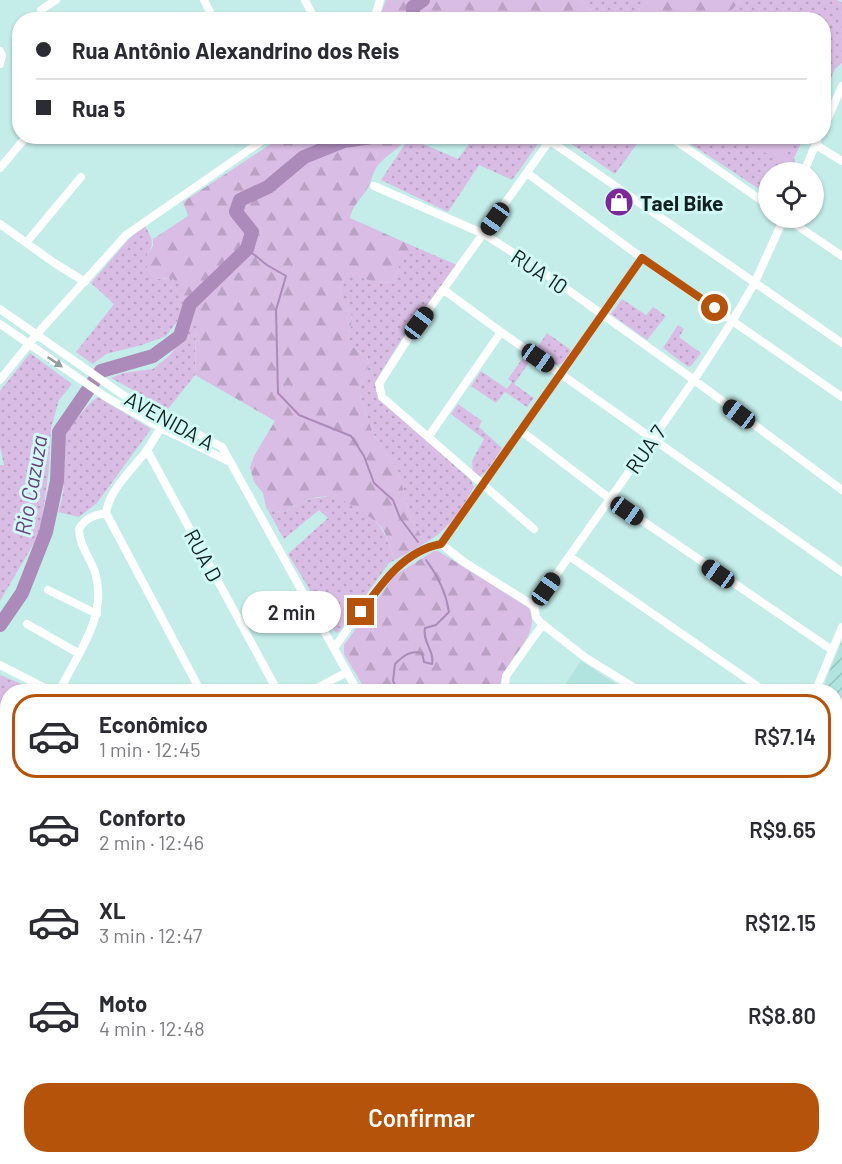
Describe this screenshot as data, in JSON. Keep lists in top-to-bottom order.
{
  "streets": {
    "street": [
      "RUA 10",
      "AVENIDA A",
      "RUA 7",
      "RUA D"
    ]
  },
  "crossings": [
    ["RUA 10", "RUA 7"]
  ],
  "water": ["Rio Cazuza"],
  "places": {
    "shop": ["Tael Bike"]
  },
  "page": {
    "banner": ["Rua Antônio Alexandrino dos Reis", "Rua 5"],
    "bubble": "2 min",
    "list": [
      {
        "name": "Econômico",
        "note": "1 min · 12:45",
        "value": "R$7.14"
      },
      {
        "name": "Conforto",
        "note": "2 min · 12:46",
        "value": "R$9.65"
      },
      {
        "name": "XL",
        "note": "3 min · 12:47",
        "value": "R$12.15"
      },
      {
        "name": "Moto",
        "note": "4 min · 12:48",
        "value": "R$8.80"
      }
    ],
    "buttons": "Confirmar"
  }
}
